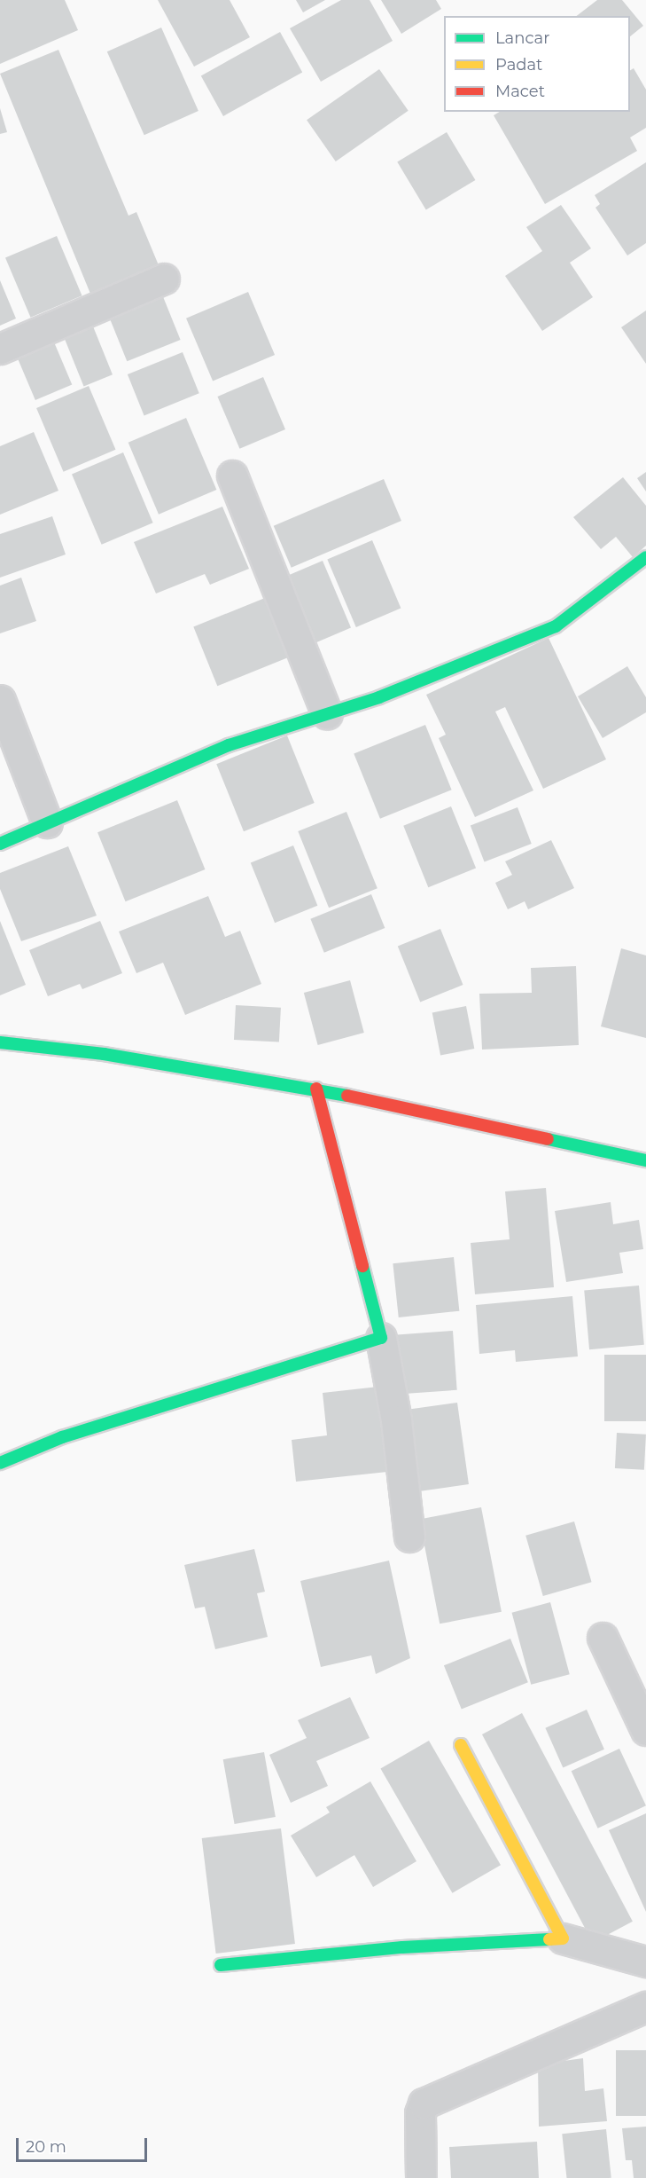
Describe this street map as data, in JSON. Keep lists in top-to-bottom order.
{
  "legend": ["Lancar", "Padat", "Macet"],
  "scale_bar": "20 m"
}
